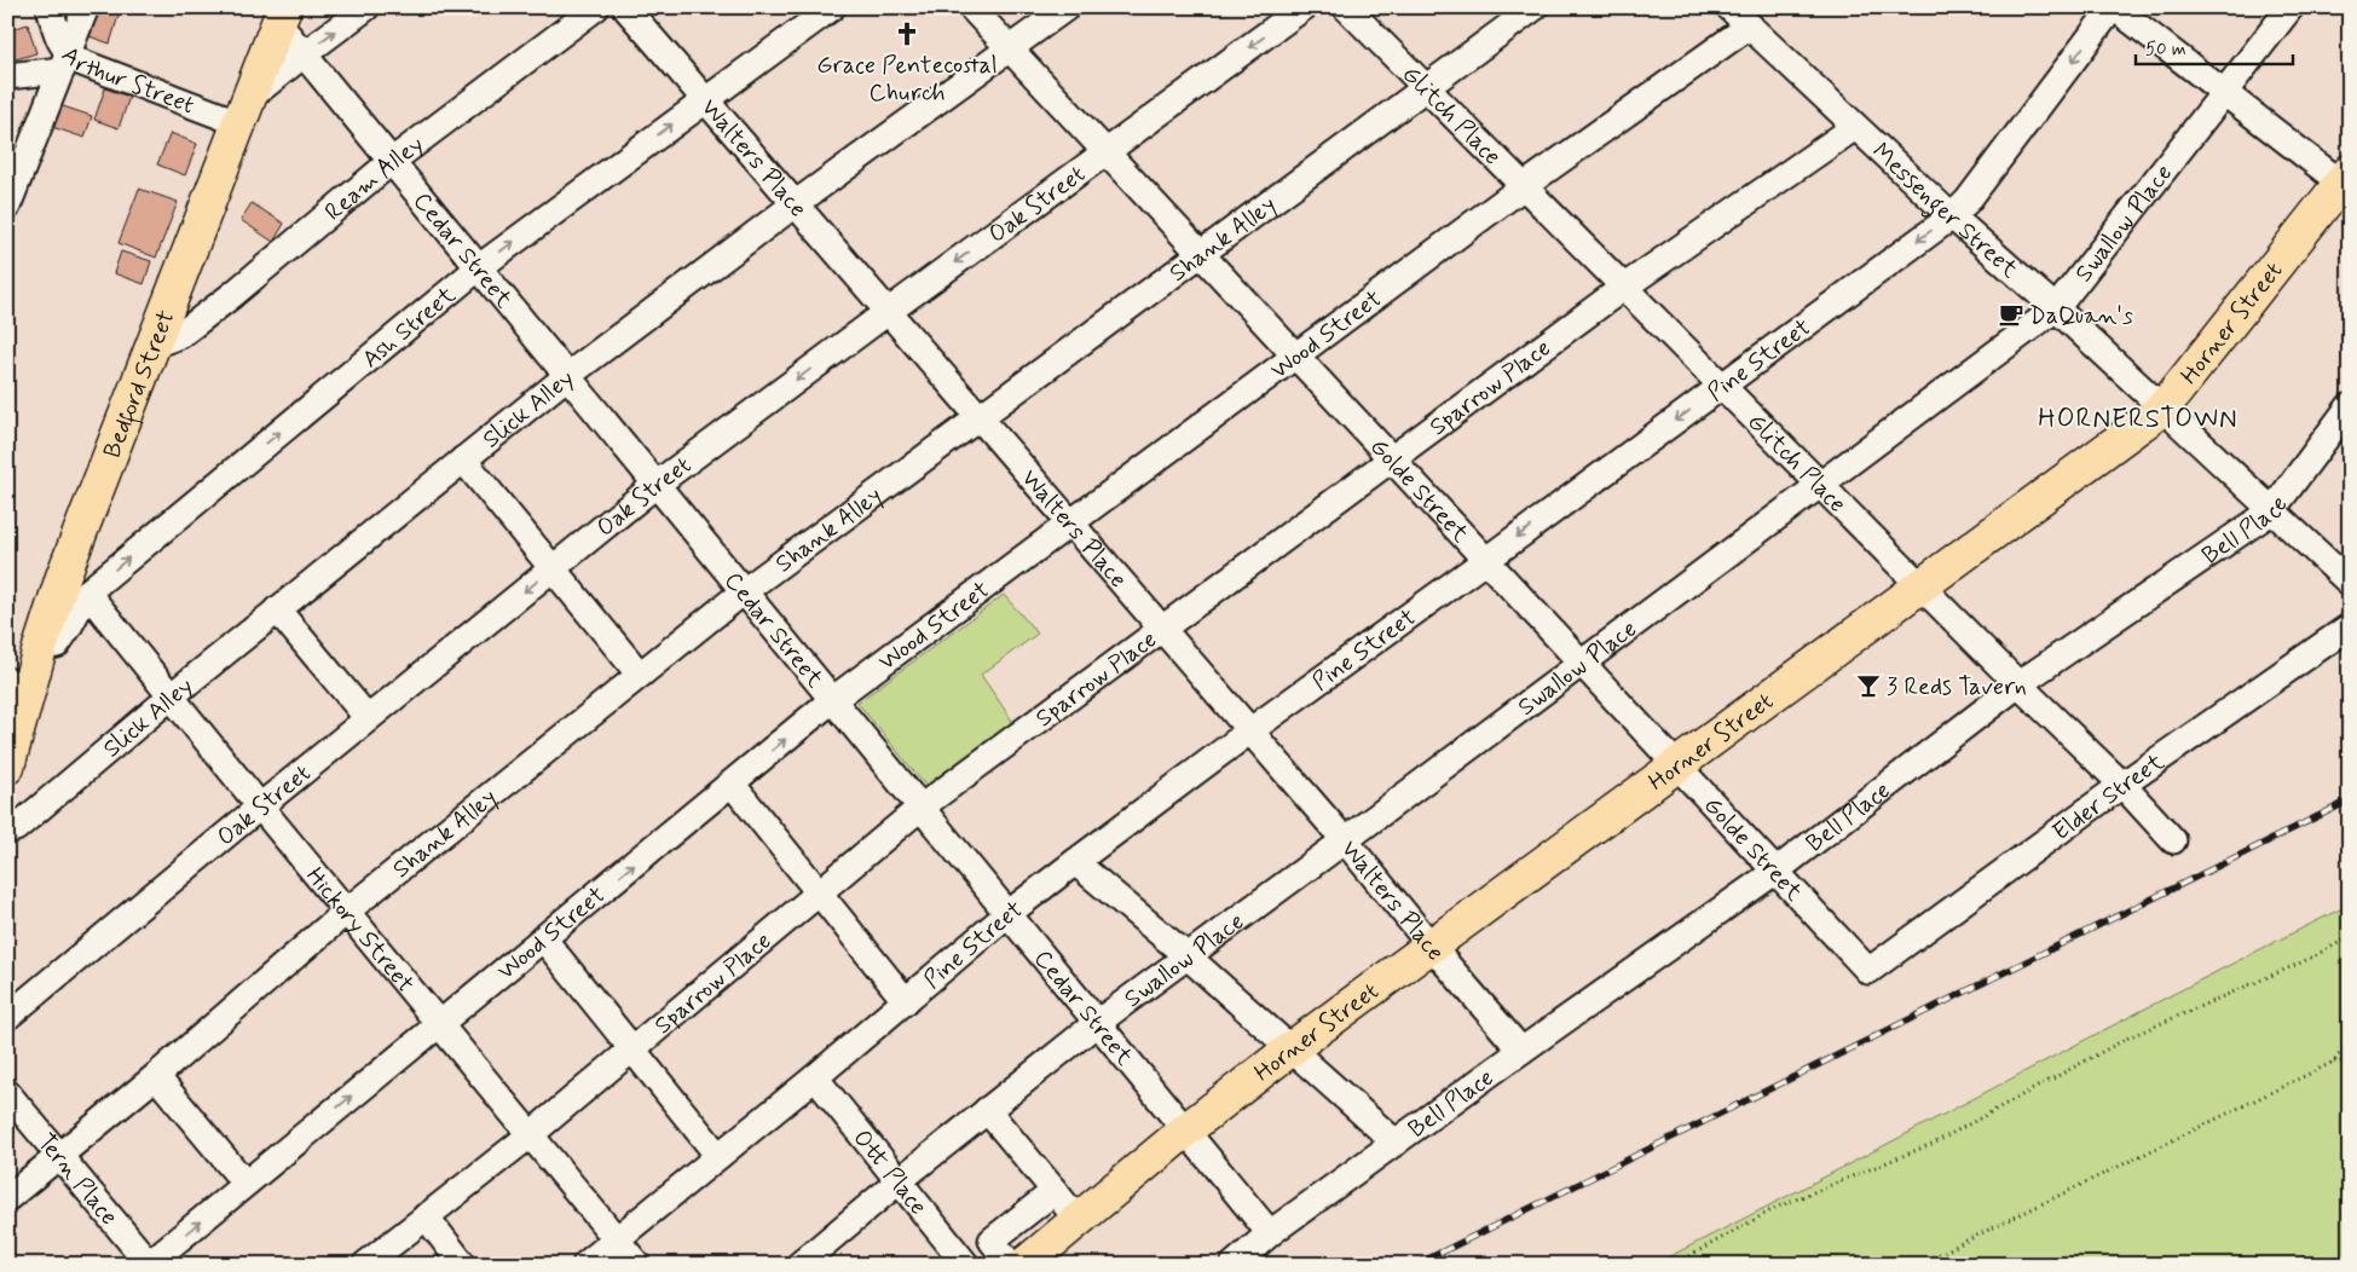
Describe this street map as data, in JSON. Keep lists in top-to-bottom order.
{
  "streets": {
    "main road": ["Horner Street", "Bedford Street"],
    "street": [
      "Arthur Street",
      "Glitch Place",
      "Walters Place",
      "Ream Alley",
      "Oak Street",
      "Messenger Street",
      "Swallow Place",
      "Shank Alley",
      "Cedar Street",
      "Ash Street",
      "Wood Street",
      "Pine Street",
      "Sparrow Place",
      "Slick Alley",
      "Golde Street",
      "Bell Place",
      "Elder Street",
      "Hickory Street",
      "Ott Place",
      "Tern Place"
    ]
  },
  "crossings": [
    ["Arthur Street", "Bedford Street"],
    ["Glitch Place", "Swallow Place"],
    ["Glitch Place", "Shank Alley"],
    ["Glitch Place", "Horner Street"],
    ["Glitch Place", "Wood Street"],
    ["Glitch Place", "Pine Street"],
    ["Glitch Place", "Sparrow Place"],
    ["Glitch Place", "Bell Place"],
    ["Glitch Place", "Elder Street"],
    ["Walters Place", "Oak Street"],
    ["Walters Place", "Swallow Place"],
    ["Walters Place", "Shank Alley"],
    ["Walters Place", "Horner Street"],
    ["Walters Place", "Ash Street"],
    ["Walters Place", "Wood Street"],
    ["Walters Place", "Pine Street"],
    ["Walters Place", "Sparrow Place"],
    ["Walters Place", "Slick Alley"],
    ["Walters Place", "Bell Place"],
    ["Ream Alley", "Cedar Street"],
    ["Ream Alley", "Bedford Street"],
    ["Oak Street", "Cedar Street"],
    ["Oak Street", "Golde Street"],
    ["Oak Street", "Hickory Street"],
    ["Messenger Street", "Swallow Place"],
    ["Messenger Street", "Horner Street"],
    ["Messenger Street", "Wood Street"],
    ["Messenger Street", "Pine Street"],
    ["Messenger Street", "Sparrow Place"],
    ["Messenger Street", "Bell Place"],
    ["Swallow Place", "Cedar Street"],
    ["Swallow Place", "Golde Street"],
    ["Swallow Place", "Ott Place"],
    ["Shank Alley", "Cedar Street"],
    ["Shank Alley", "Golde Street"],
    ["Shank Alley", "Hickory Street"],
    ["Shank Alley", "Tern Place"],
    ["Cedar Street", "Horner Street"],
    ["Cedar Street", "Ash Street"],
    ["Cedar Street", "Wood Street"],
    ["Cedar Street", "Pine Street"],
    ["Cedar Street", "Bedford Street"],
    ["Cedar Street", "Sparrow Place"],
    ["Cedar Street", "Slick Alley"],
    ["Cedar Street", "Bell Place"],
    ["Horner Street", "Golde Street"],
    ["Ash Street", "Bedford Street"],
    ["Ash Street", "Hickory Street"],
    ["Wood Street", "Golde Street"],
    ["Wood Street", "Hickory Street"],
    ["Wood Street", "Tern Place"],
    ["Pine Street", "Golde Street"],
    ["Pine Street", "Hickory Street"],
    ["Pine Street", "Ott Place"],
    ["Sparrow Place", "Golde Street"],
    ["Sparrow Place", "Hickory Street"],
    ["Slick Alley", "Golde Street"],
    ["Slick Alley", "Hickory Street"],
    ["Golde Street", "Bell Place"],
    ["Golde Street", "Elder Street"]
  ],
  "one_way": [
    "Oak Street",
    "Ash Street",
    "Wood Street",
    "Pine Street"
  ],
  "districts": ["HORNERSTOWN"],
  "places": {
    "church": ["Grace Pentecostal Church"],
    "cafe": ["DaQuan's"],
    "bar": ["3 Reds Tavern"]
  },
  "scale_bar": "50 m"
}
